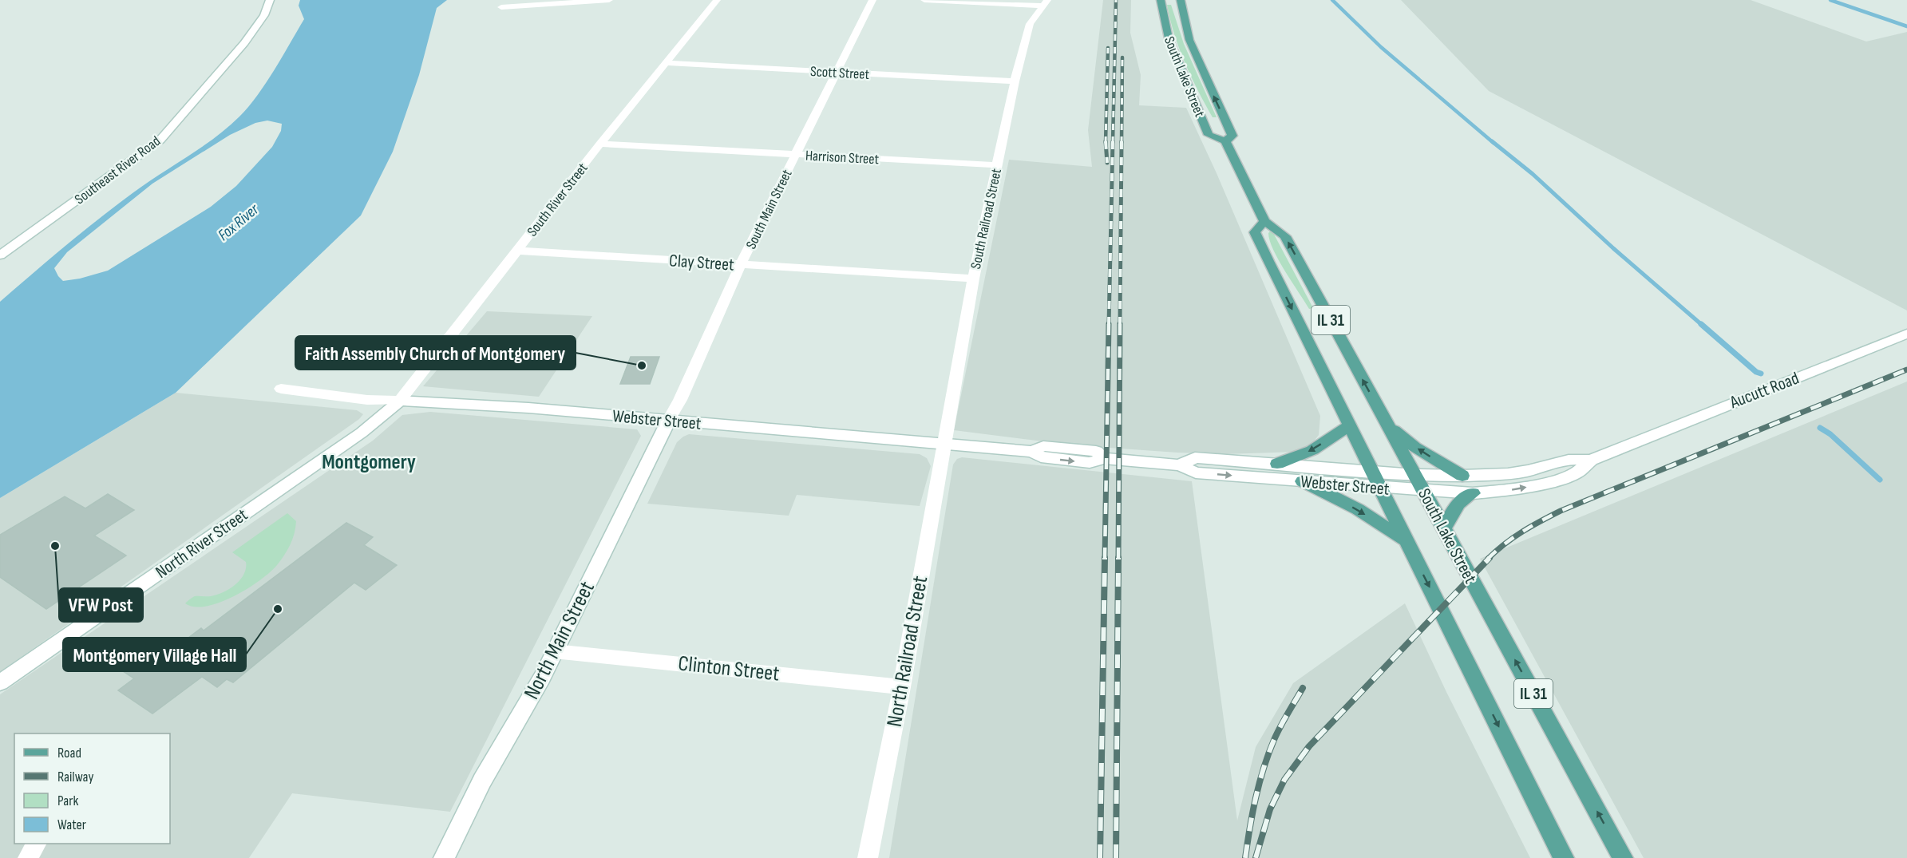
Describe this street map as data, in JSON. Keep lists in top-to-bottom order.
{
  "streets": {
    "main road": ["South Lake Street", "IL 31"],
    "street": [
      "Scott Street",
      "Harrison Street",
      "Southeast River Road",
      "South River Street",
      "South Main Street",
      "South Railroad Street",
      "Clay Street",
      "Aucutt Road",
      "Webster Street",
      "North River Street",
      "North Main Street",
      "North Railroad Street",
      "Clinton Street"
    ]
  },
  "crossings": [
    ["Scott Street", "South River Street"],
    ["Scott Street", "South Main Street"],
    ["Scott Street", "South Railroad Street"],
    ["South Lake Street", "IL 31"],
    ["South Lake Street", "Webster Street"],
    ["Harrison Street", "South River Street"],
    ["Harrison Street", "South Main Street"],
    ["Harrison Street", "South Railroad Street"],
    ["South River Street", "Clay Street"],
    ["South River Street", "Webster Street"],
    ["South River Street", "North River Street"],
    ["South Main Street", "Clay Street"],
    ["South Main Street", "Webster Street"],
    ["South Main Street", "North Main Street"],
    ["South Railroad Street", "Clay Street"],
    ["South Railroad Street", "Webster Street"],
    ["South Railroad Street", "North Railroad Street"],
    ["IL 31", "Webster Street"],
    ["Aucutt Road", "Webster Street"],
    ["Webster Street", "North River Street"],
    ["Webster Street", "North Main Street"],
    ["Webster Street", "North Railroad Street"],
    ["North Main Street", "Clinton Street"],
    ["North Railroad Street", "Clinton Street"]
  ],
  "districts": ["Montgomery"],
  "water": ["Fox River"],
  "places": ["Faith Assembly Church of Montgomery", "VFW Post", "Montgomery Village Hall"],
  "legend": [
    "Road",
    "Railway",
    "Park",
    "Water"
  ]
}
